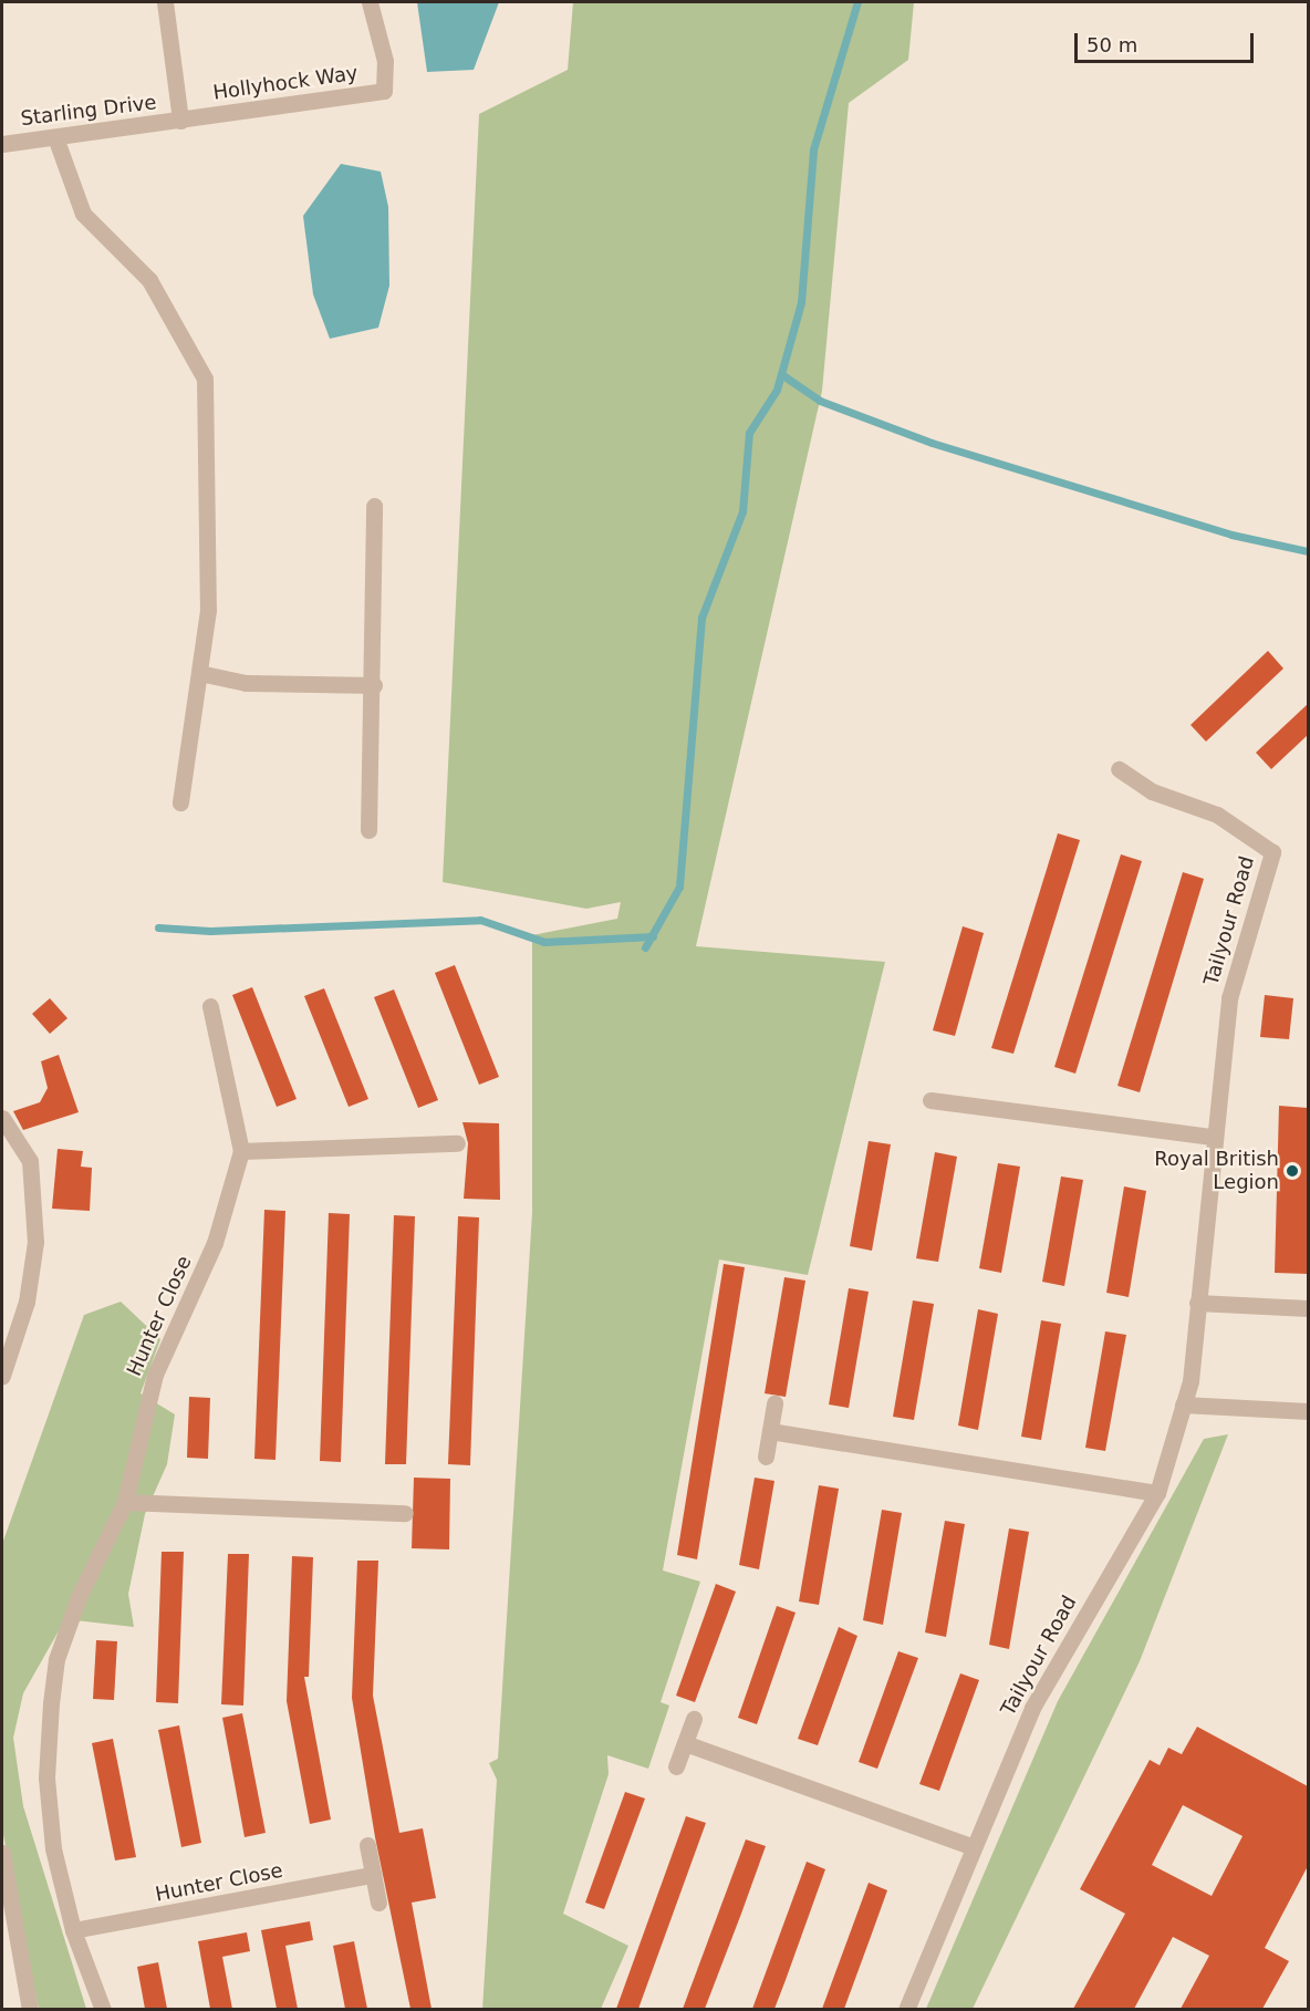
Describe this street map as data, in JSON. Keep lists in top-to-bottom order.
{
  "streets": {
    "street": [
      "Hollyhock Way",
      "Starling Drive",
      "Tailyour Road",
      "Hunter Close"
    ]
  },
  "crossings": [
    ["Hollyhock Way", "Starling Drive"]
  ],
  "places": ["Royal British Legion"],
  "scale_bar": "50 m"
}
